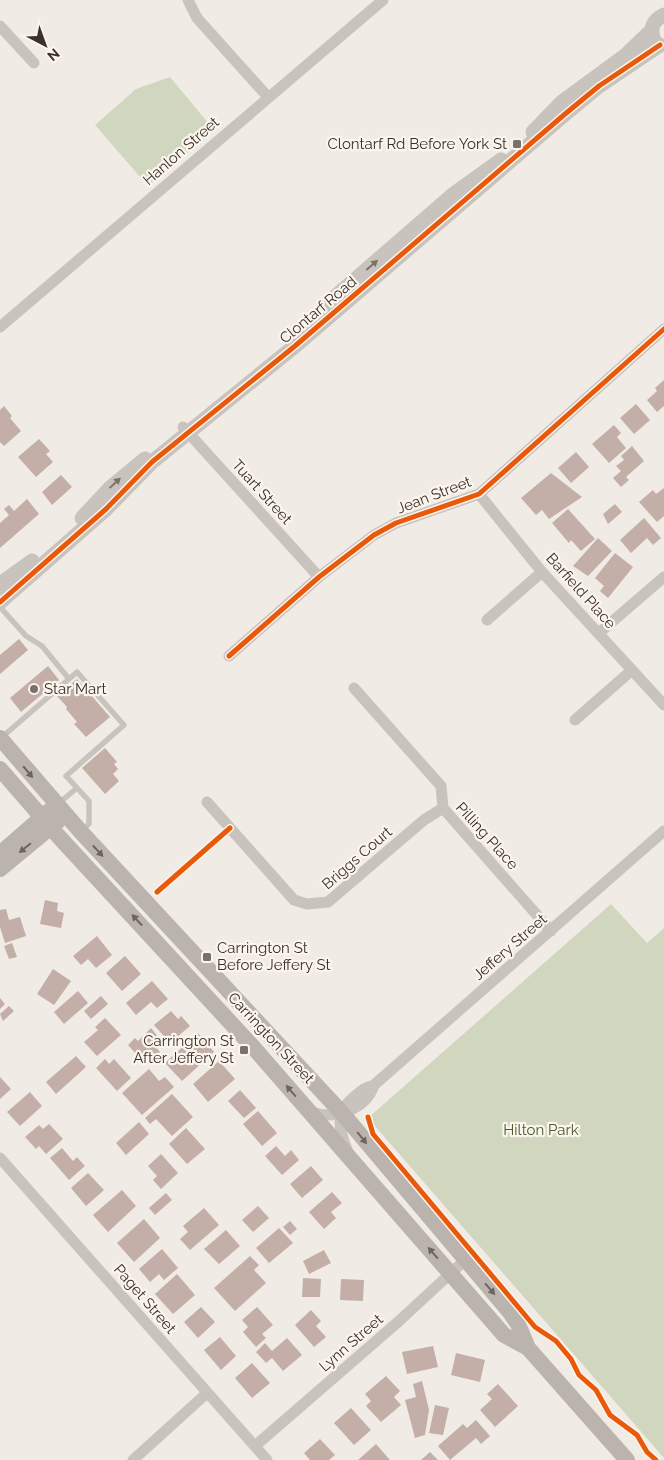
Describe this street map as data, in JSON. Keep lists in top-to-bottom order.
{
  "streets": {
    "main road": ["Carrington Street"],
    "street": [
      "Hanlon Street",
      "Clontarf Road",
      "Tuart Street",
      "Jean Street",
      "Barfield Place",
      "Pilling Place",
      "Briggs Court",
      "Jeffery Street",
      "Paget Street",
      "Lynn Street"
    ]
  },
  "crossings": [
    ["Clontarf Road", "Tuart Street"],
    ["Tuart Street", "Jean Street"],
    ["Jean Street", "Barfield Place"],
    ["Pilling Place", "Briggs Court"],
    ["Pilling Place", "Jeffery Street"],
    ["Jeffery Street", "Carrington Street"],
    ["Carrington Street", "Lynn Street"],
    ["Paget Street", "Lynn Street"]
  ],
  "parks": ["Hilton Park"],
  "places": {
    "transit": ["Clontarf Rd Before York St", "Carrington St Before Jeffery St", "Carrington St After Jeffery St"],
    "other": ["Star Mart"]
  },
  "north": "bottom right"
}
